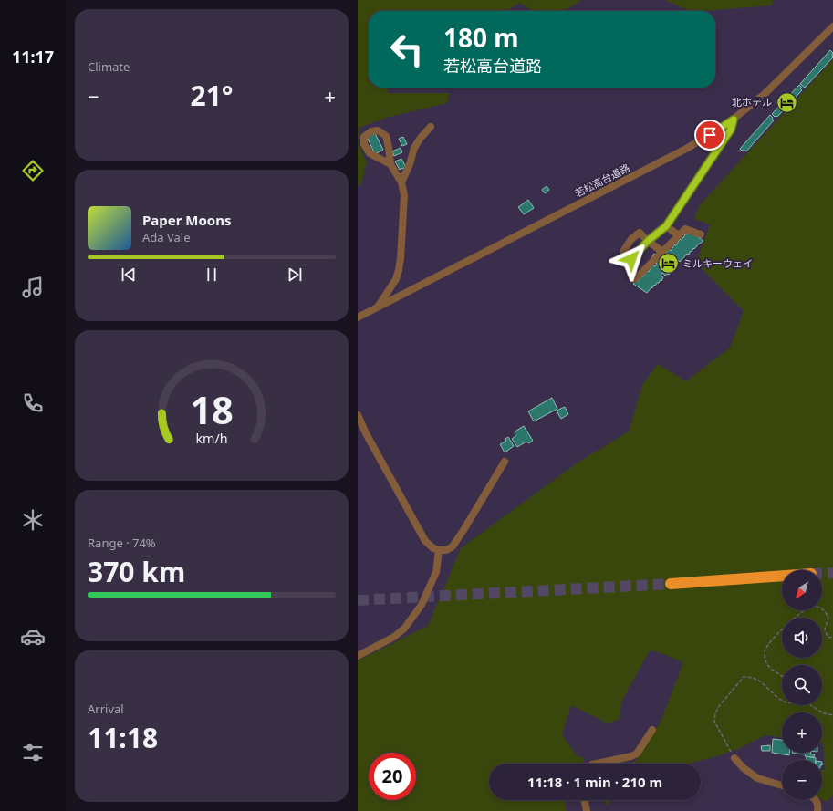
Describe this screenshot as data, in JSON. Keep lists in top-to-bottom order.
{
  "streets": {
    "street": ["若松高台道路"]
  },
  "places": {
    "hotel": ["北ホテル", "ミルキーウェイ"]
  },
  "north": "bottom left",
  "page": {
    "tabs": "11:17",
    "tile": [
      "Climate",
      ["Range · 74%", "370 km"],
      ["Arrival", "11:18"]
    ],
    "turn": ["180 m", "若松高台道路"],
    "heat": ["−", "21°", "+"],
    "song": ["Paper Moons", "Ada Vale"],
    "map_buttons": ["+", "−"],
    "limit": "20",
    "trip": "11:18 · 1 min · 210 m",
    "gauge": ["18", "km/h"]
  }
}
